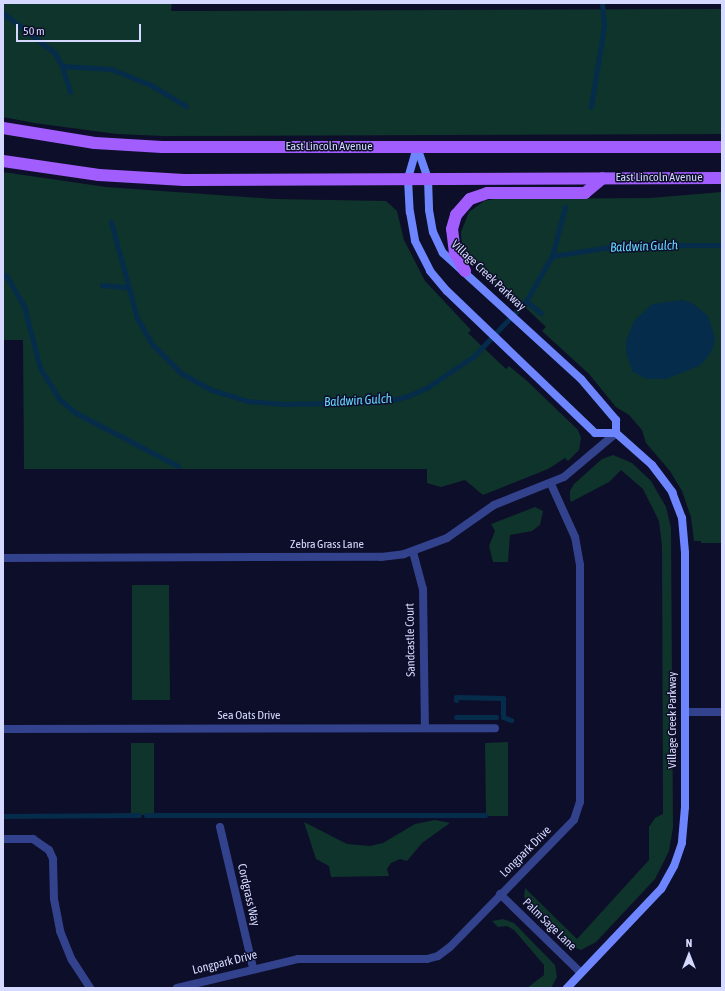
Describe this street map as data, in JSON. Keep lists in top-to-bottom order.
{
  "streets": {
    "main road": ["East Lincoln Avenue"],
    "street": [
      "Village Creek Parkway",
      "Zebra Grass Lane",
      "Sandcastle Court",
      "Sea Oats Drive",
      "Longpark Drive",
      "Cordgrass Way",
      "Palm Sage Lane"
    ]
  },
  "crossings": [
    ["East Lincoln Avenue", "Village Creek Parkway"],
    ["Village Creek Parkway", "Zebra Grass Lane"],
    ["Village Creek Parkway", "Palm Sage Lane"],
    ["Zebra Grass Lane", "Sandcastle Court"],
    ["Zebra Grass Lane", "Longpark Drive"],
    ["Sandcastle Court", "Sea Oats Drive"],
    ["Longpark Drive", "Cordgrass Way"],
    ["Longpark Drive", "Palm Sage Lane"]
  ],
  "water": ["Baldwin Gulch"],
  "scale_bar": "50 m",
  "north": "top"
}
